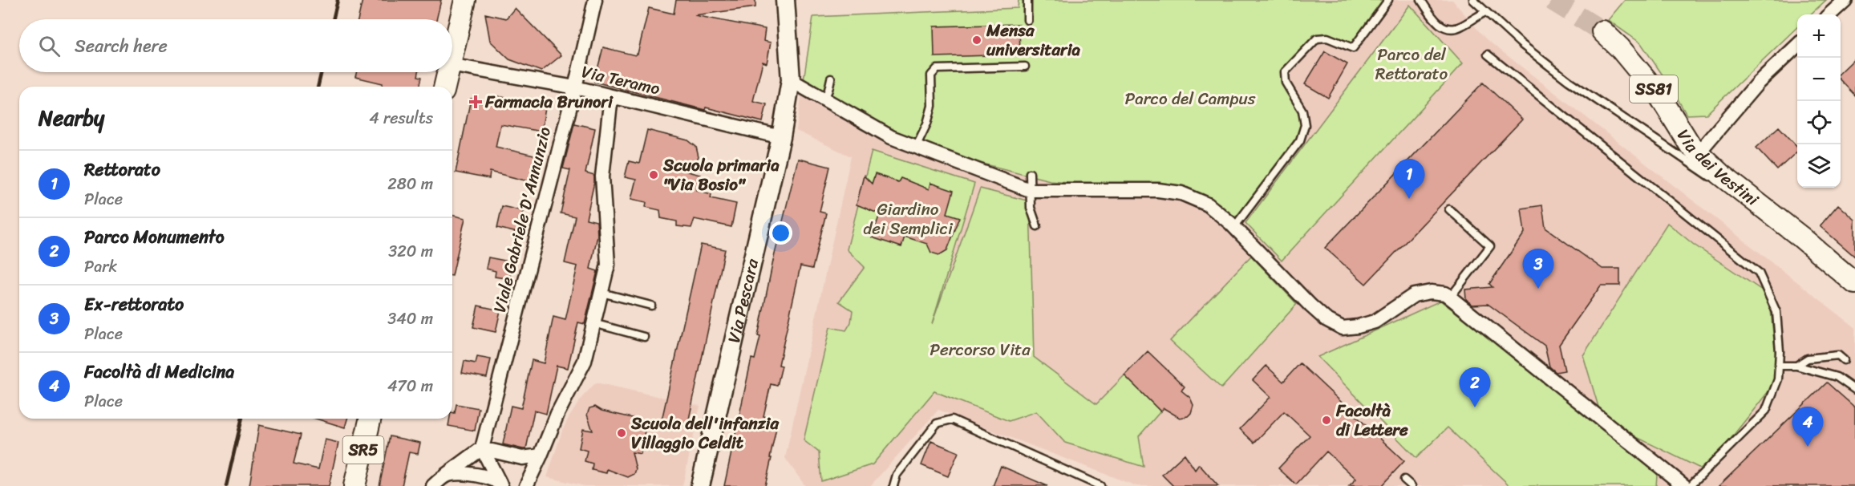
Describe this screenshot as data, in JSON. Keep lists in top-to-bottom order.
{
  "streets": {
    "main road": ["SS81", "Via dei Vestini", "SR5"],
    "street": ["Via Teramo", "Viale Gabriele D'Annunzio", "Via Pescara"]
  },
  "crossings": [
    ["Via Teramo", "Viale Gabriele D'Annunzio"],
    ["Via Teramo", "Via Pescara"]
  ],
  "parks": [
    "Parco del Rettorato",
    "Parco del Campus",
    "Giardino dei Semplici",
    "Percorso Vita"
  ],
  "places": {
    "other": [
      "Mensa universitaria",
      "Scuola primaria \"Via Bosio\"",
      "Facoltà di Lettere",
      "Scuola dell'infanzia Villaggio Celdit"
    ],
    "health": ["Farmacia Brunori"]
  },
  "page": {
    "map_buttons": ["+", "−"],
    "search": "Search here",
    "heading": ["Nearby", "4 results"],
    "list": [
      {
        "mark": "1",
        "name": "Rettorato",
        "note": "Place",
        "value": "280 m"
      },
      {
        "mark": "2",
        "name": "Parco Monumento",
        "note": "Park",
        "value": "320 m"
      },
      {
        "mark": "3",
        "name": "Ex-rettorato",
        "note": "Place",
        "value": "340 m"
      },
      {
        "mark": "4",
        "name": "Facoltà di Medicina",
        "note": "Place",
        "value": "470 m"
      }
    ],
    "pins": [
      "1",
      "3",
      "2",
      "4"
    ]
  }
}
